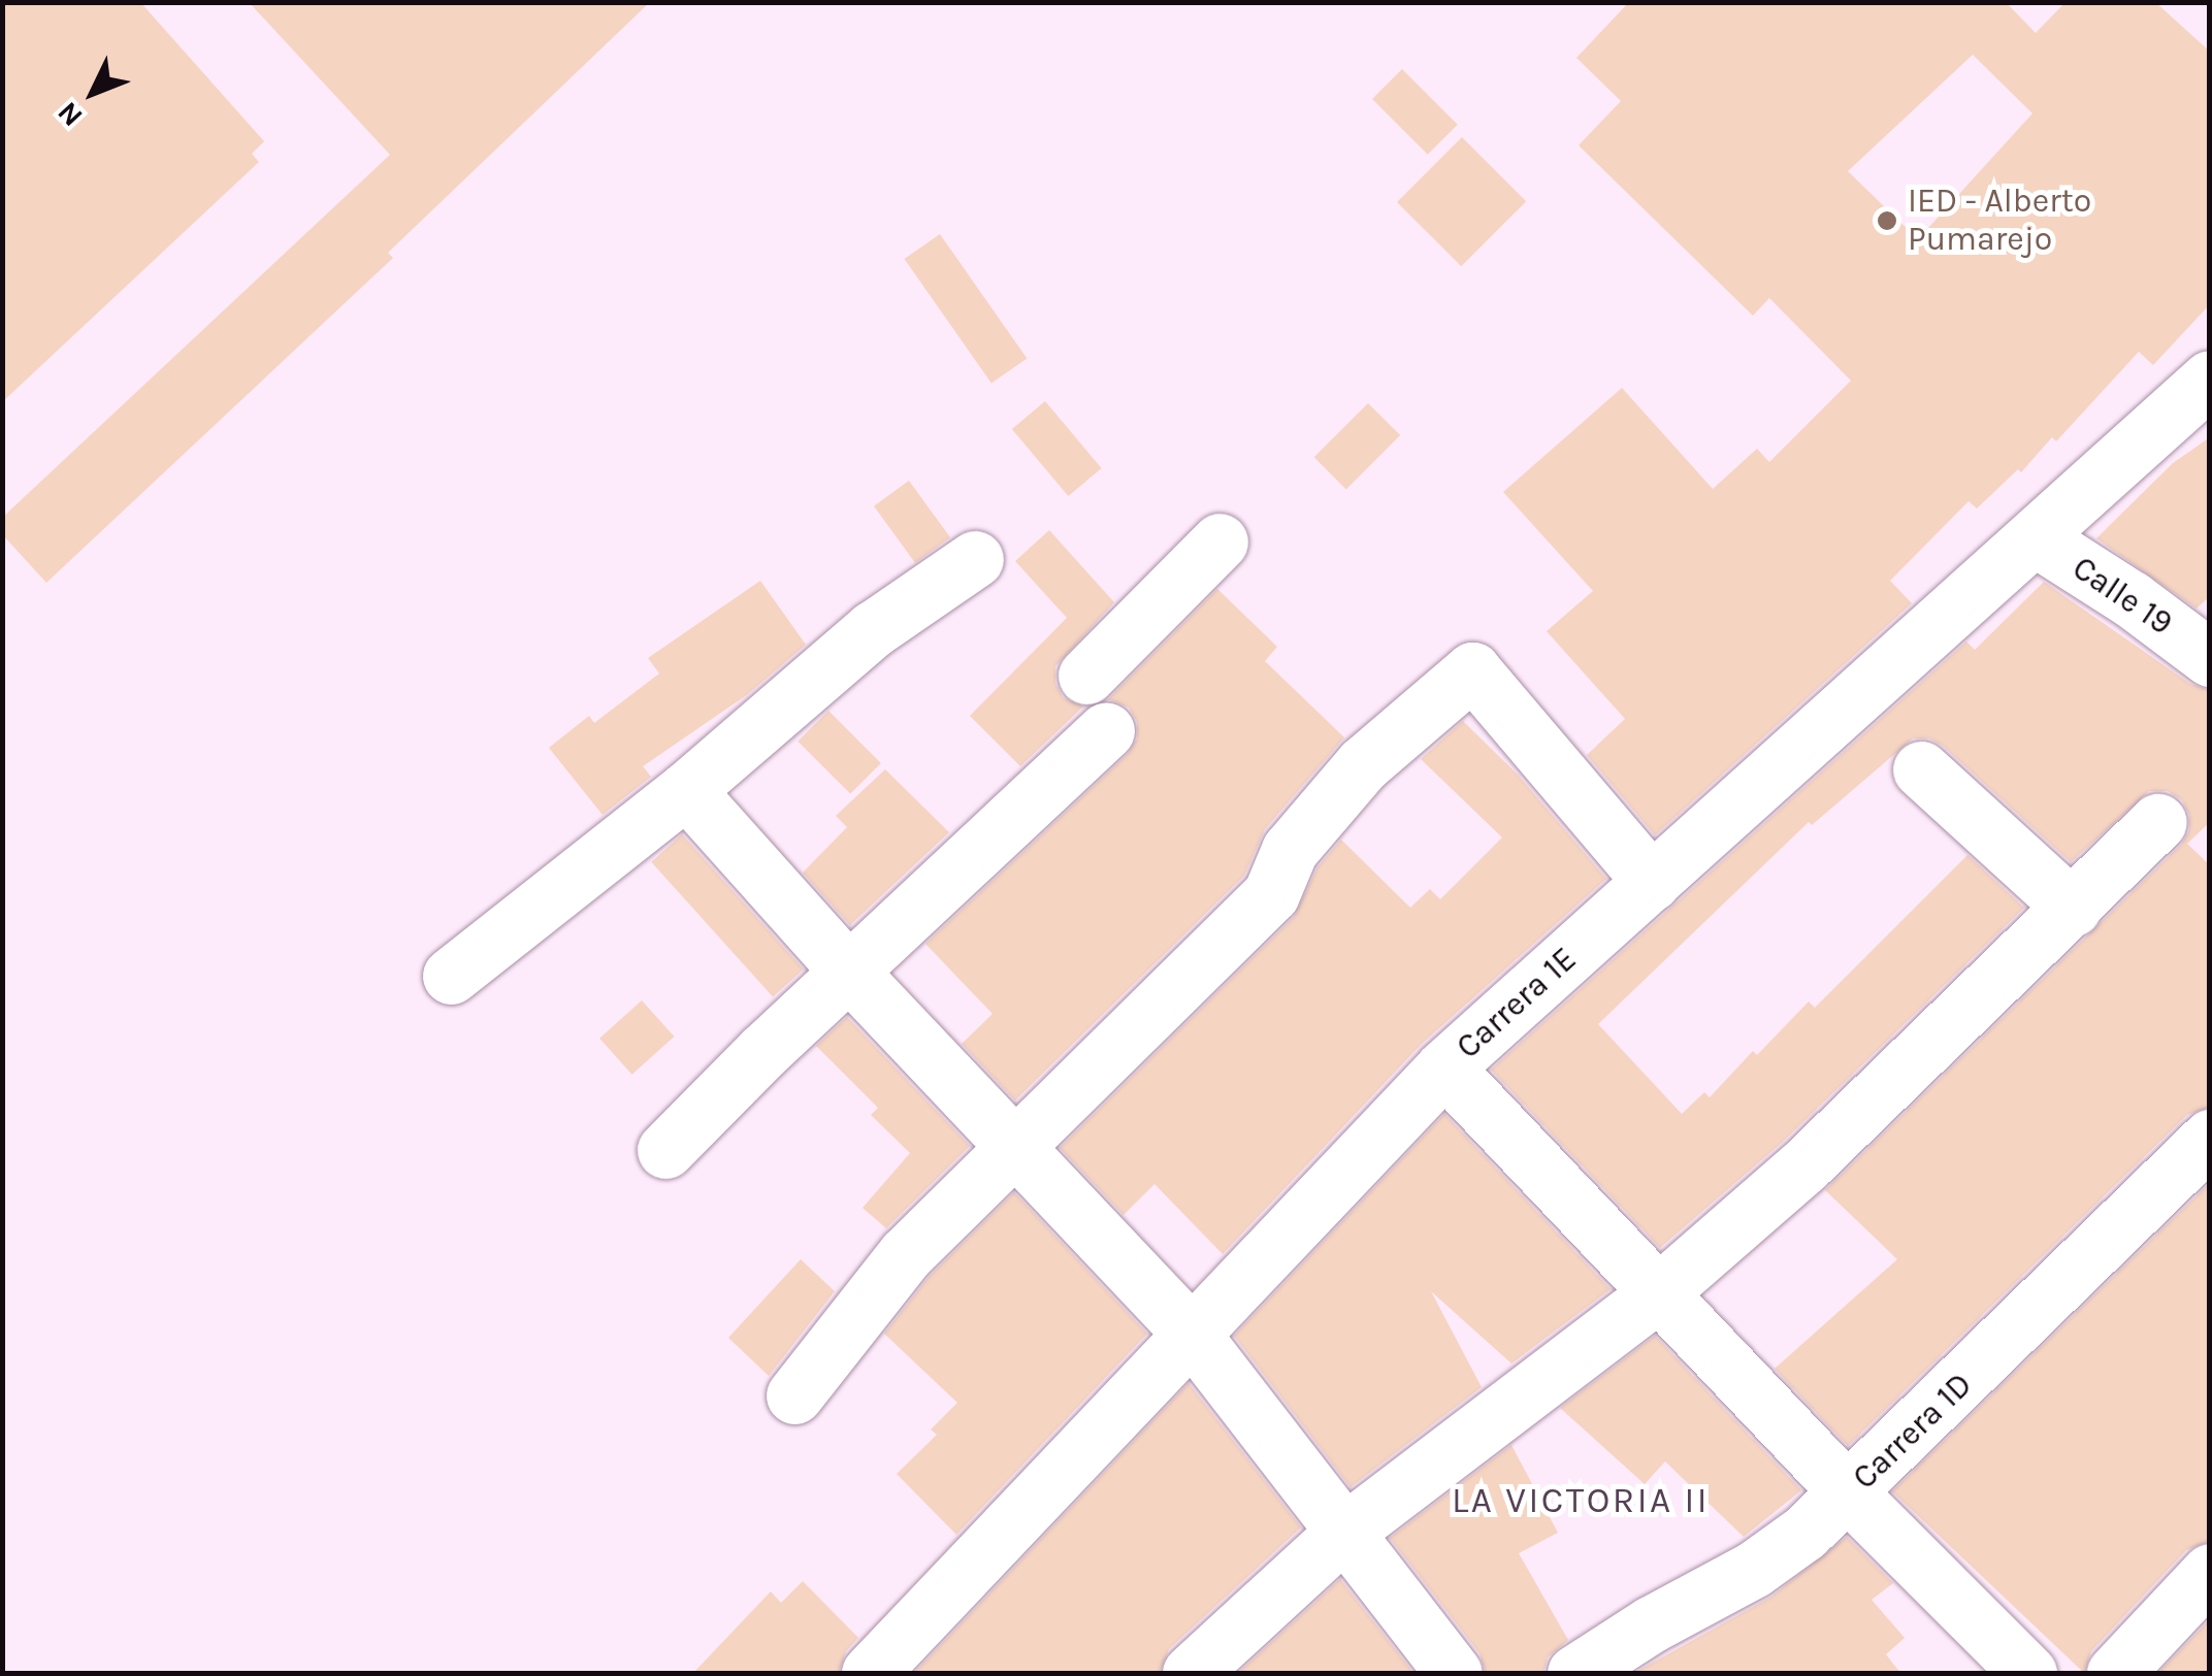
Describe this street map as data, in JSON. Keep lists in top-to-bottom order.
{
  "streets": {
    "street": ["Calle 19", "Carrera 1E", "Carrera 1D"]
  },
  "crossings": [
    ["Calle 19", "Carrera 1E"]
  ],
  "districts": ["LA VICTORIA II"],
  "places": ["IED - Alberto Pumarejo"],
  "north": "bottom left"
}
